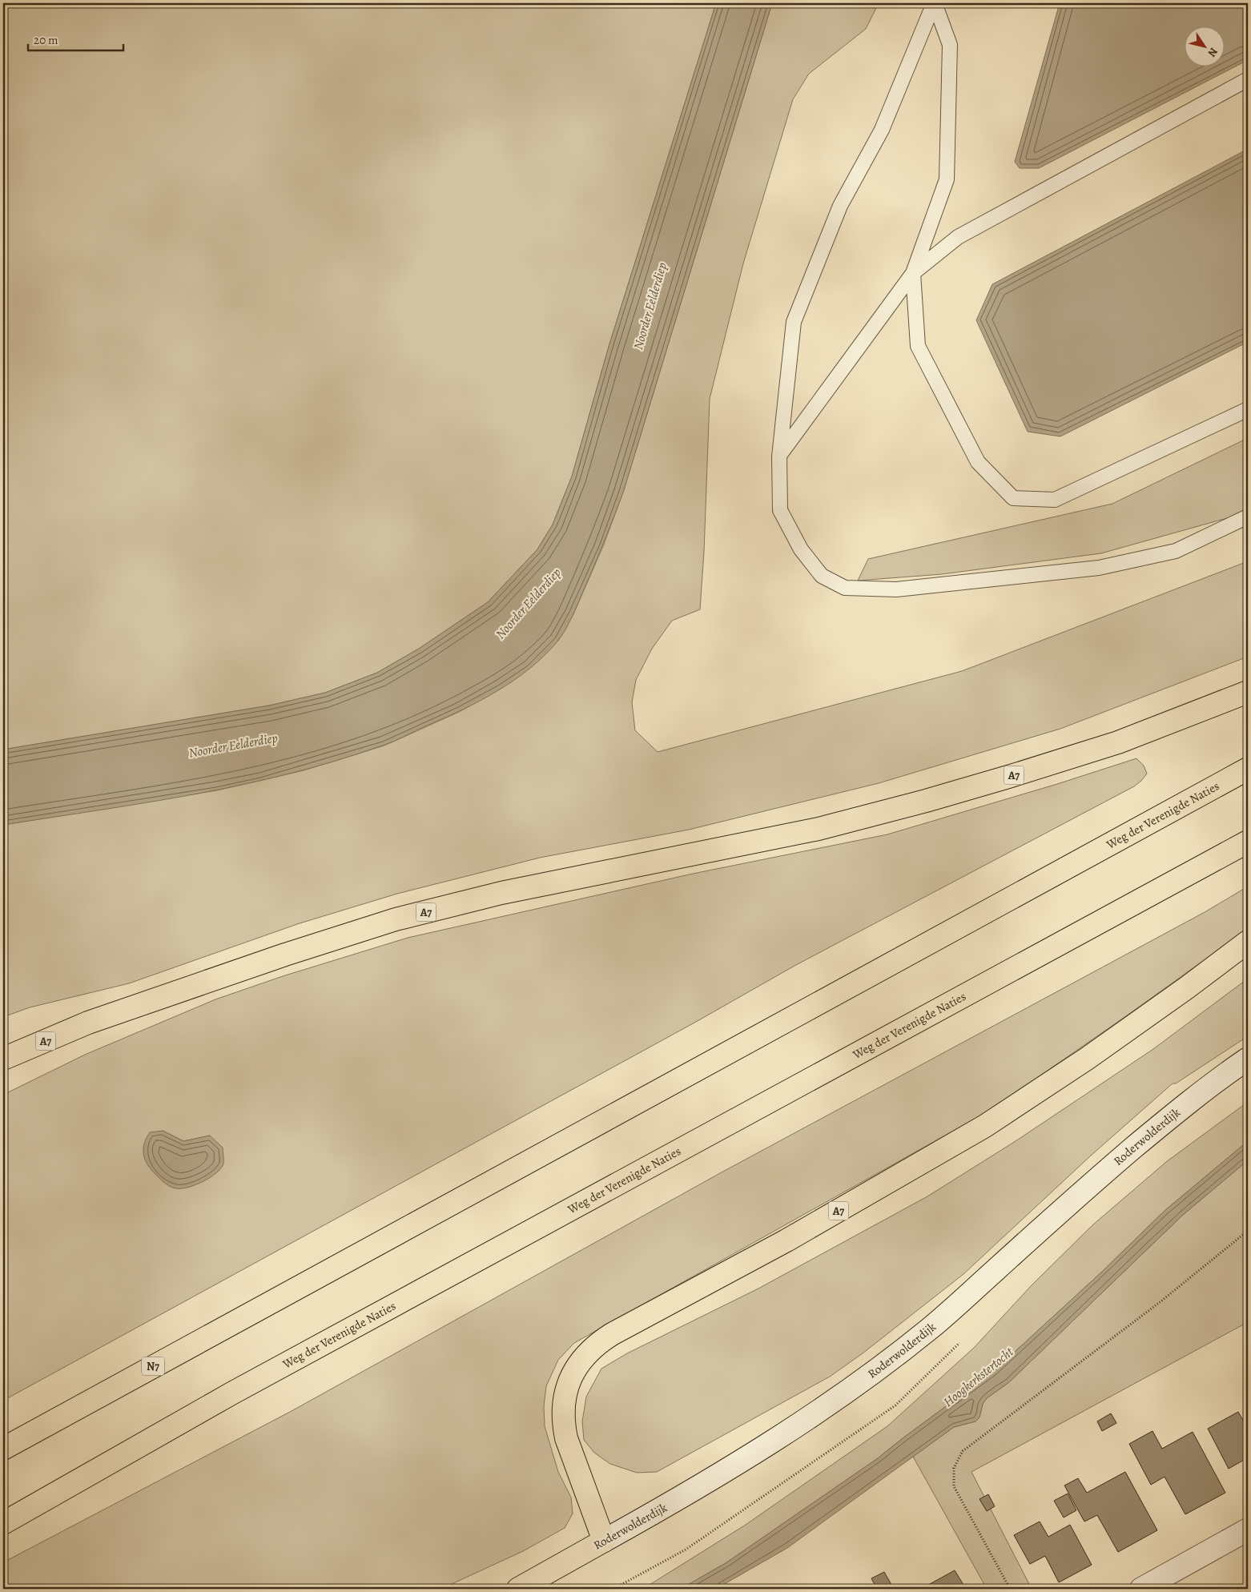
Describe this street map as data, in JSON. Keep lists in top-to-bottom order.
{
  "streets": {
    "main road": [
      "A7",
      "Weg der Verenigde Naties",
      "Roderwolderdijk",
      "N7"
    ]
  },
  "crossings": [
    ["A7", "Roderwolderdijk"]
  ],
  "water": ["Noorder Eelderdiep", "Hoogkerkstertocht"],
  "scale_bar": "20 m",
  "north": "bottom right"
}
